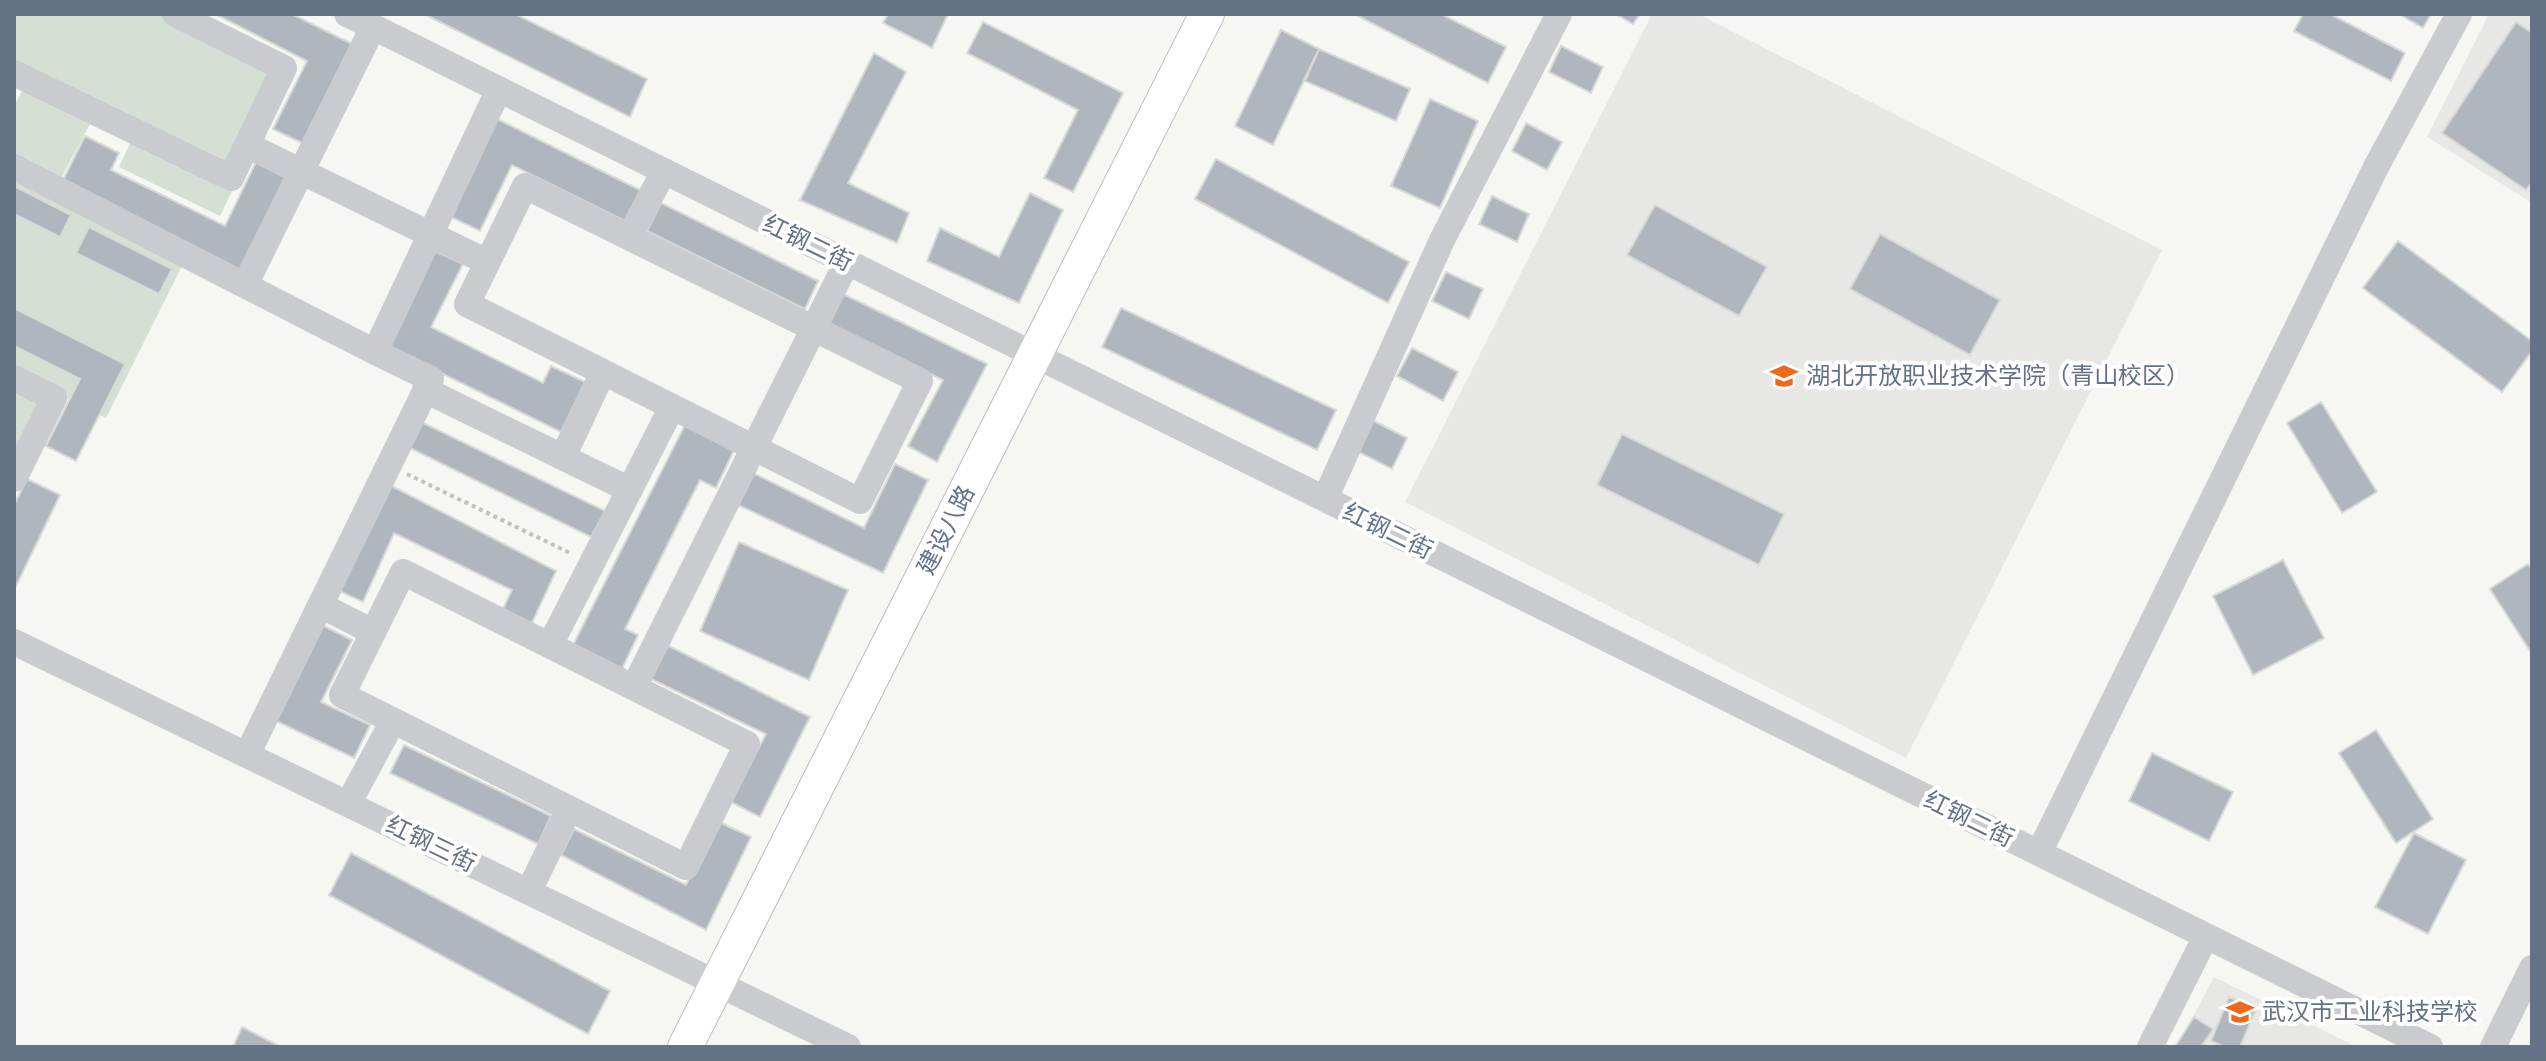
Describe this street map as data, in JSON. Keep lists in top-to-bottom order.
{
  "streets": {
    "main road": ["建设八路"],
    "street": ["红钢二街", "红钢三街"]
  },
  "crossings": [
    ["红钢二街", "建设八路"],
    ["建设八路", "红钢三街"]
  ],
  "places": {
    "school or university": ["湖北开放职业技术学院（青山校区）", "武汉市工业科技学校"]
  }
}
